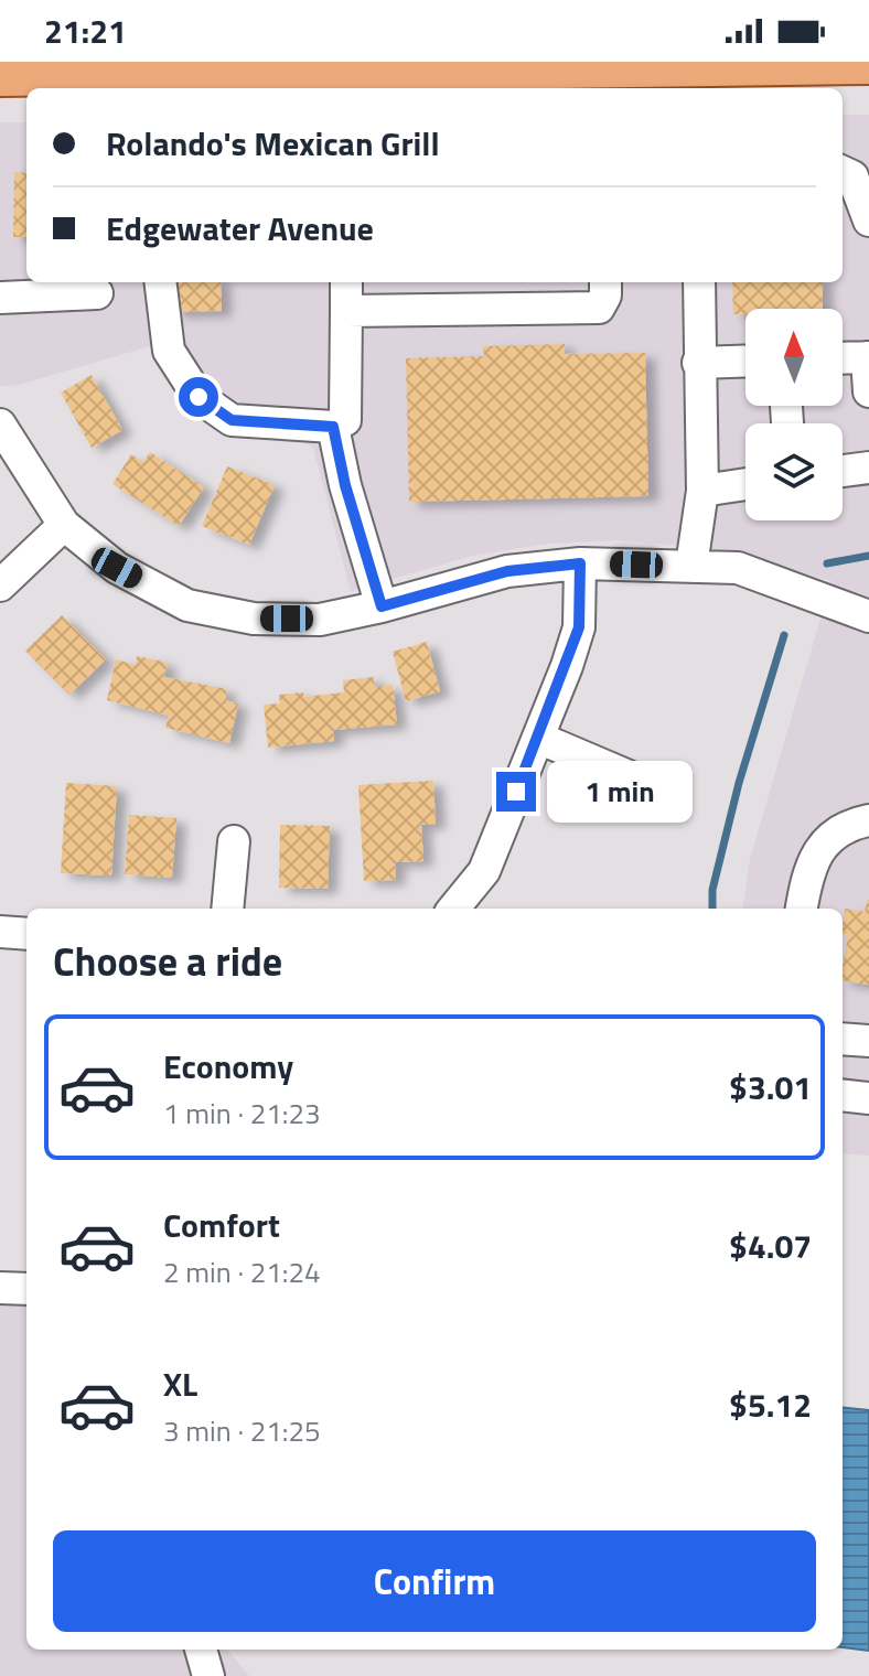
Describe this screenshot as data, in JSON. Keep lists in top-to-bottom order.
{
  "north": "top",
  "page": {
    "status": "21:21",
    "banner": ["Rolando's Mexican Grill", "Edgewater Avenue"],
    "bubble": "1 min",
    "heading": "Choose a ride",
    "list": [
      {
        "name": "Economy",
        "note": "1 min · 21:23",
        "value": "$3.01"
      },
      {
        "name": "Comfort",
        "note": "2 min · 21:24",
        "value": "$4.07"
      },
      {
        "name": "XL",
        "note": "3 min · 21:25",
        "value": "$5.12"
      }
    ],
    "buttons": "Confirm"
  }
}
